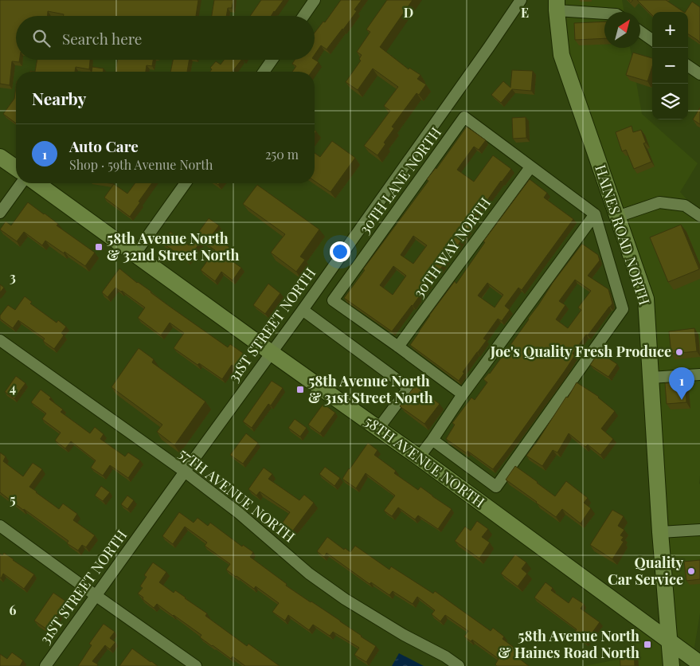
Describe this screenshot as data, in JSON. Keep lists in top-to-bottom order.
{
  "streets": {
    "street": [
      "30TH LANE NORTH",
      "HAINES ROAD NORTH",
      "30TH WAY NORTH",
      "31ST STREET NORTH",
      "58TH AVENUE NORTH",
      "57TH AVENUE NORTH"
    ]
  },
  "crossings": [
    ["30TH LANE NORTH", "30TH WAY NORTH"],
    ["HAINES ROAD NORTH", "58TH AVENUE NORTH"],
    ["31ST STREET NORTH", "58TH AVENUE NORTH"],
    ["31ST STREET NORTH", "57TH AVENUE NORTH"]
  ],
  "places": {
    "transit": ["58th Avenue North & 32nd Street North", "58th Avenue North & 31st Street North", "58th Avenue North & Haines Road North"],
    "other": ["Joe's Quality Fresh Produce", "Quality Car Service"]
  },
  "north": "top right",
  "page": {
    "map_buttons": ["+", "−"],
    "search": "Search here",
    "heading": "Nearby",
    "list": [
      {
        "mark": "1",
        "name": "Auto Care",
        "note": "Shop · 59th Avenue North",
        "value": "250 m"
      }
    ],
    "pins": "1"
  },
  "grid": {
    "columns": ["D", "E"],
    "rows": [
      "3",
      "4",
      "5",
      "6"
    ]
  }
}
